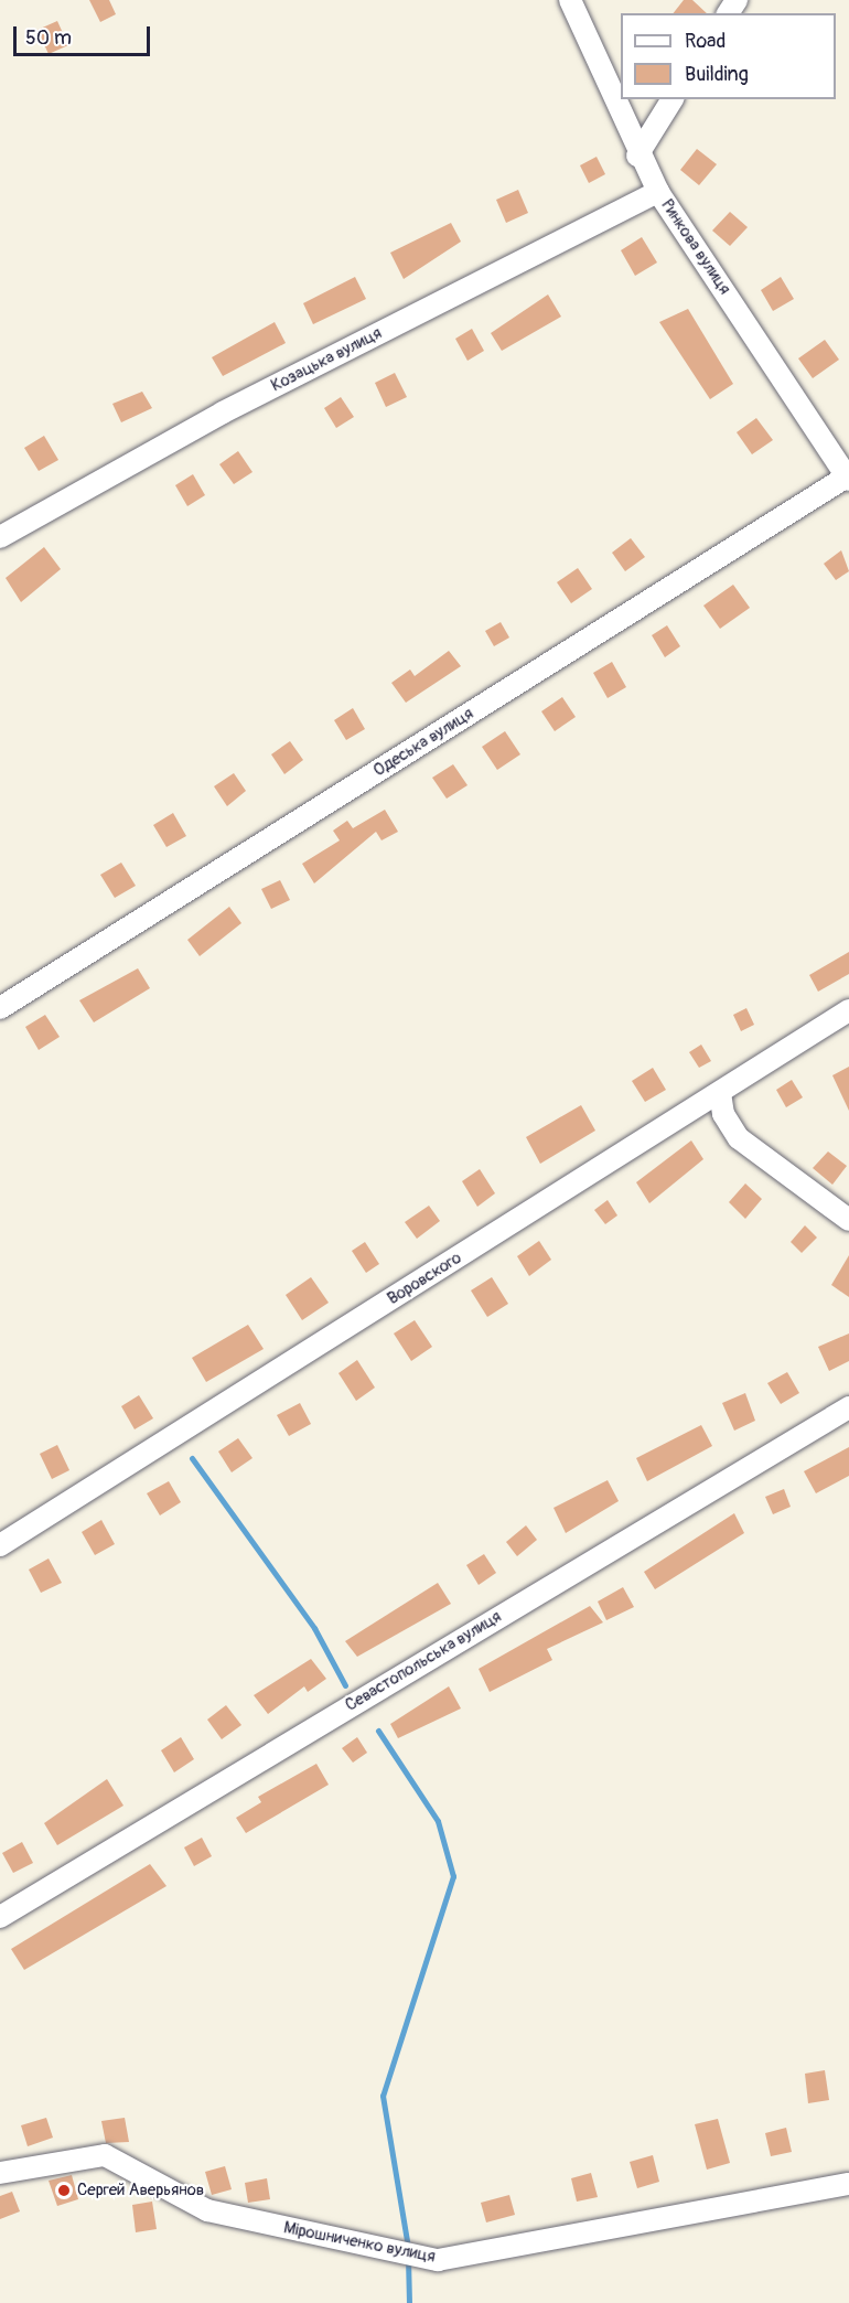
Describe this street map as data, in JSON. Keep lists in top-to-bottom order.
{
  "streets": {
    "street": [
      "Ринкова вулиця",
      "Козацька вулиця",
      "Одеська вулиця",
      "Воровского",
      "Севастопольська вулиця",
      "Мірошниченко вулиця"
    ]
  },
  "crossings": [
    ["Ринкова вулиця", "Козацька вулиця"],
    ["Ринкова вулиця", "Одеська вулиця"]
  ],
  "places": ["Сергей Аверьянов"],
  "legend": ["Road", "Building"],
  "scale_bar": "50 m"
}
